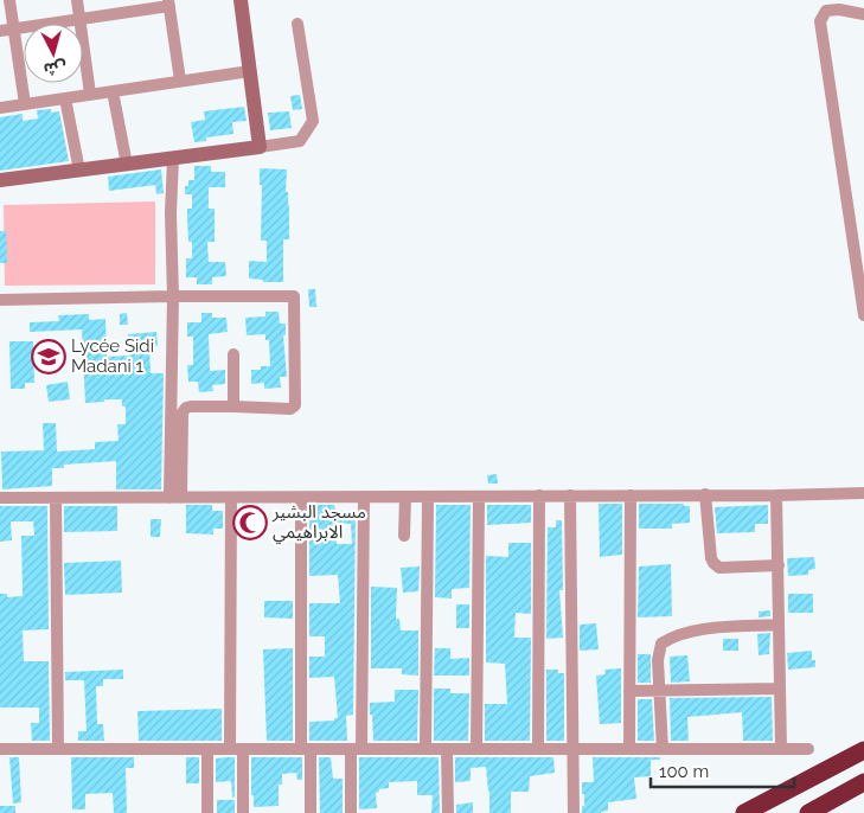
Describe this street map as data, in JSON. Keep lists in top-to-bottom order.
{
  "places": {
    "school or university": ["Lycée Sidi Madani 1"],
    "mosque": ["مسجد البشير الابراهيمي"]
  },
  "scale_bar": "100 m",
  "north": "bottom"
}
